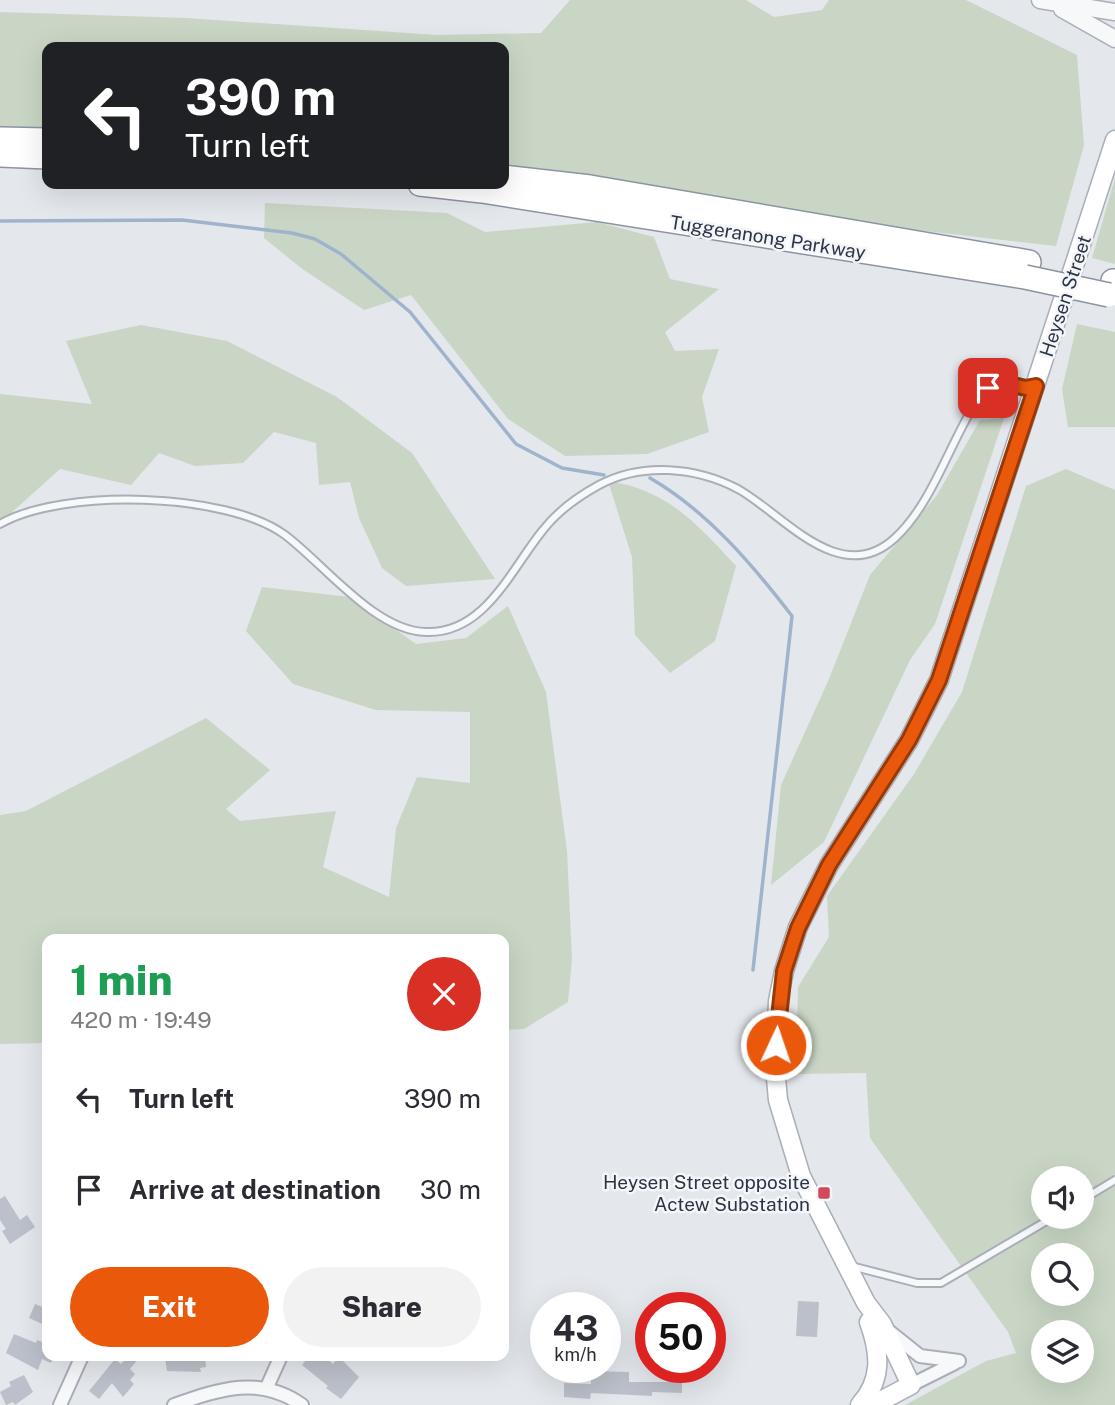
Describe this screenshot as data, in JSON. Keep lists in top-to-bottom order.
{
  "streets": {
    "highway": ["Tuggeranong Parkway"],
    "main road": ["Heysen Street"]
  },
  "places": {
    "transit": ["Heysen Street opposite Actew Substation"]
  },
  "page": {
    "turn": ["390 m", "Turn left"],
    "heading": ["1 min", "420 m · 19:49"],
    "list": [
      {
        "name": "Turn left",
        "value": "390 m"
      },
      {
        "name": "Arrive at destination",
        "value": "30 m"
      }
    ],
    "buttons": ["Exit", "Share"],
    "speed": "43 km/h",
    "limit": "50"
  }
}
